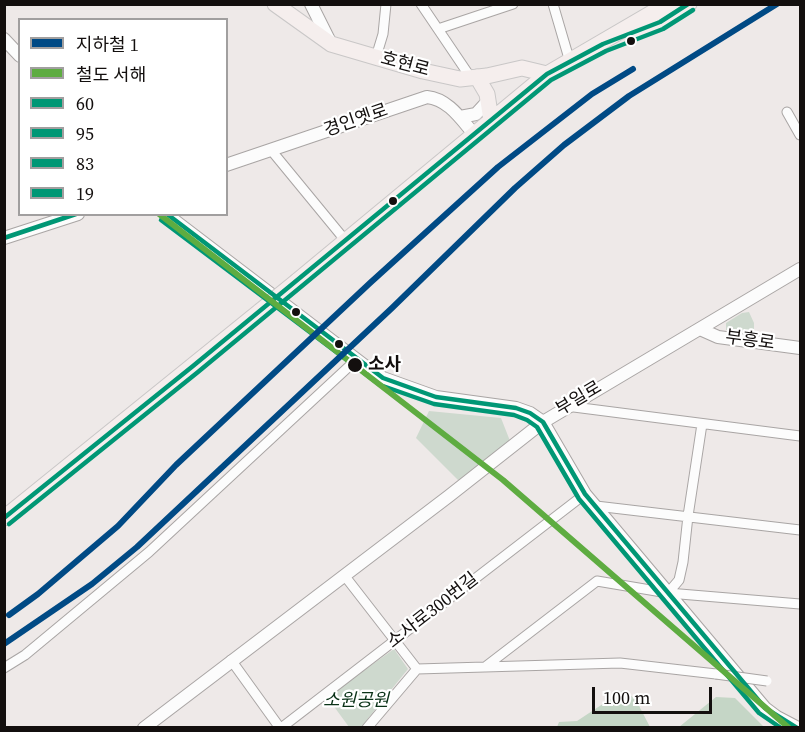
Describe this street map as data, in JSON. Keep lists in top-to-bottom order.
{
  "streets": {
    "main road": ["호현로"],
    "street": [
      "경인옛로",
      "부흥로",
      "부일로",
      "소사로300번길"
    ]
  },
  "crossings": [
    ["부흥로", "부일로"]
  ],
  "parks": ["소원공원"],
  "places": ["소사"],
  "lines": [
    "metro line 1",
    "transit line 83",
    "transit line 19",
    "rail line 서해",
    "transit line 60",
    "transit line 95"
  ],
  "legend": [
    "지하철 1",
    "철도 서해",
    "60",
    "95",
    "83",
    "19"
  ],
  "scale_bar": "100 m"
}
